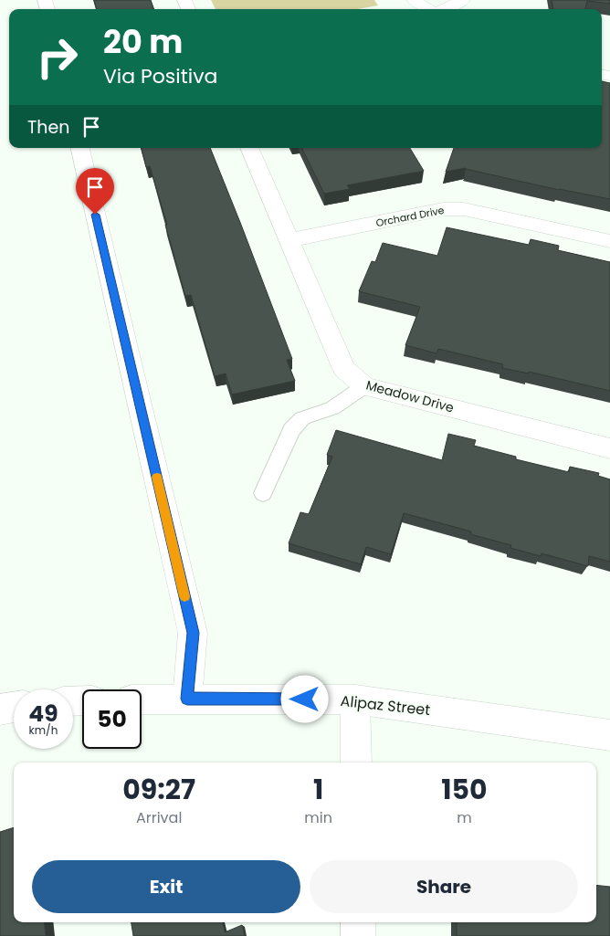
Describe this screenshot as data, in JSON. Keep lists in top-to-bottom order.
{
  "streets": {
    "street": ["Orchard Drive", "Meadow Drive", "Alipaz Street"]
  },
  "crossings": [
    ["Orchard Drive", "Meadow Drive"]
  ],
  "page": {
    "turn": ["20 m", "Via Positiva"],
    "then": "Then",
    "speed": "49 km/h",
    "limit": "50",
    "eta": [
      "09:27",
      "Arrival",
      "1",
      "min",
      "150",
      "m"
    ],
    "buttons": ["Exit", "Share"]
  }
}
